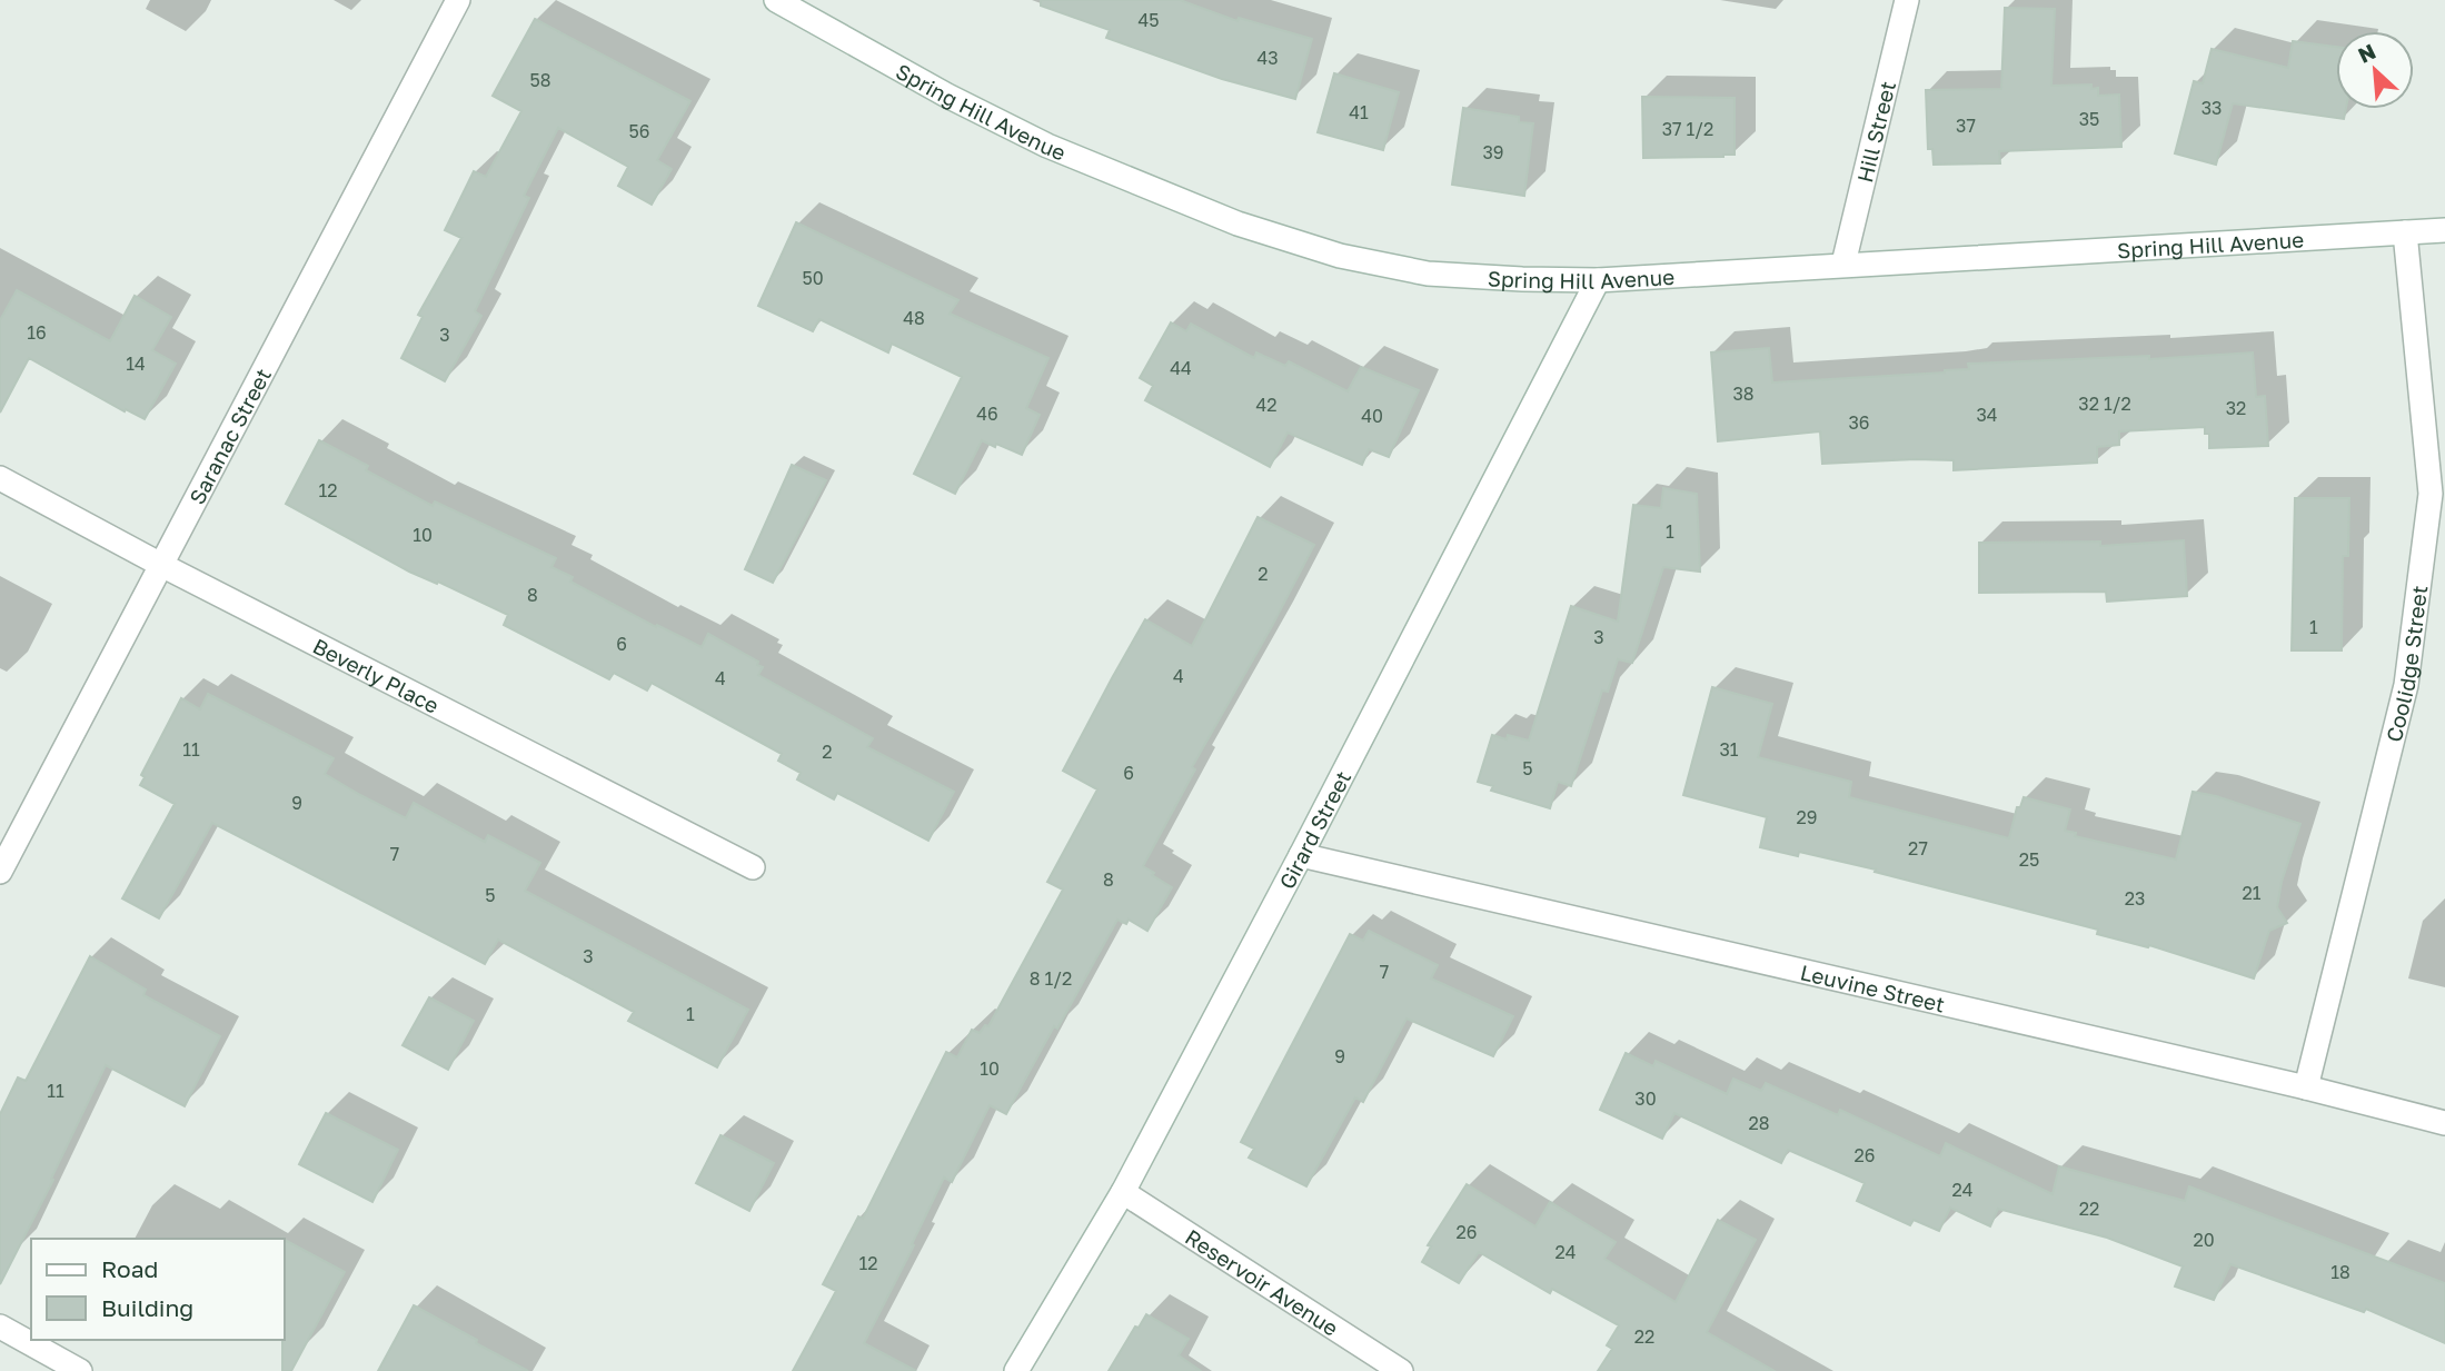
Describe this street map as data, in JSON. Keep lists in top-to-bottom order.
{
  "streets": {
    "street": [
      "Spring Hill Avenue",
      "Hill Street",
      "Saranac Street",
      "Coolidge Street",
      "Beverly Place",
      "Girard Street",
      "Leuvine Street",
      "Reservoir Avenue"
    ]
  },
  "crossings": [
    ["Spring Hill Avenue", "Hill Street"],
    ["Spring Hill Avenue", "Coolidge Street"],
    ["Spring Hill Avenue", "Girard Street"],
    ["Saranac Street", "Beverly Place"],
    ["Coolidge Street", "Leuvine Street"],
    ["Girard Street", "Leuvine Street"],
    ["Girard Street", "Reservoir Avenue"]
  ],
  "house_numbers": [
    "45",
    "43",
    "58",
    "33",
    "41",
    "35",
    "37",
    "37 1/2",
    "56",
    "39",
    "50",
    "48",
    "16",
    "3",
    "14",
    "44",
    "38",
    "32 1/2",
    "42",
    "32",
    "46",
    "34",
    "40",
    "36",
    "12",
    "1",
    "10",
    "2",
    "8",
    "1",
    "3",
    "6",
    "4",
    "4",
    "11",
    "31",
    "2",
    "5",
    "6",
    "9",
    "29",
    "27",
    "7",
    "25",
    "8",
    "21",
    "5",
    "23",
    "3",
    "7",
    "8 1/2",
    "1",
    "9",
    "10",
    "11",
    "30",
    "28",
    "26",
    "24",
    "22",
    "26",
    "20",
    "24",
    "12",
    "18",
    "22"
  ],
  "legend": ["Road", "Building"],
  "north": "top left"
}
